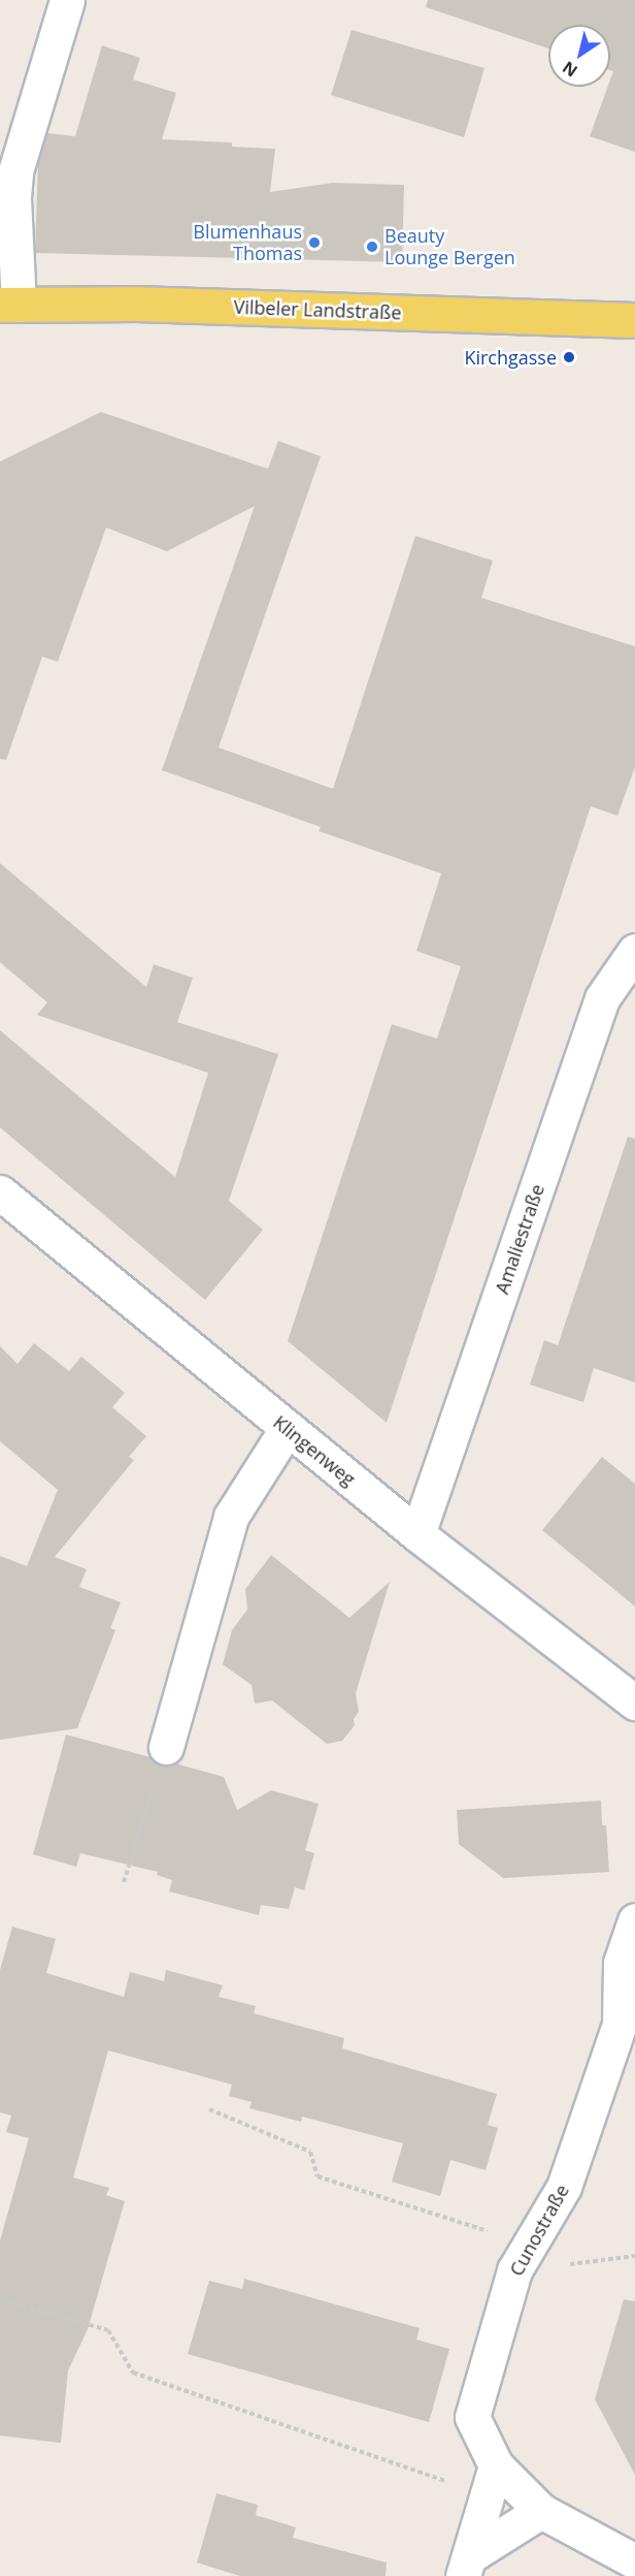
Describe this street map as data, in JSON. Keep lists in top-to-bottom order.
{
  "streets": {
    "main road": ["Vilbeler Landstraße"],
    "street": ["Amaliestraße", "Klingenweg", "Cunostraße"]
  },
  "crossings": [
    ["Amaliestraße", "Klingenweg"]
  ],
  "places": ["Blumenhaus Thomas", "Beauty Lounge Bergen", "Kirchgasse"],
  "north": "bottom left"
}
